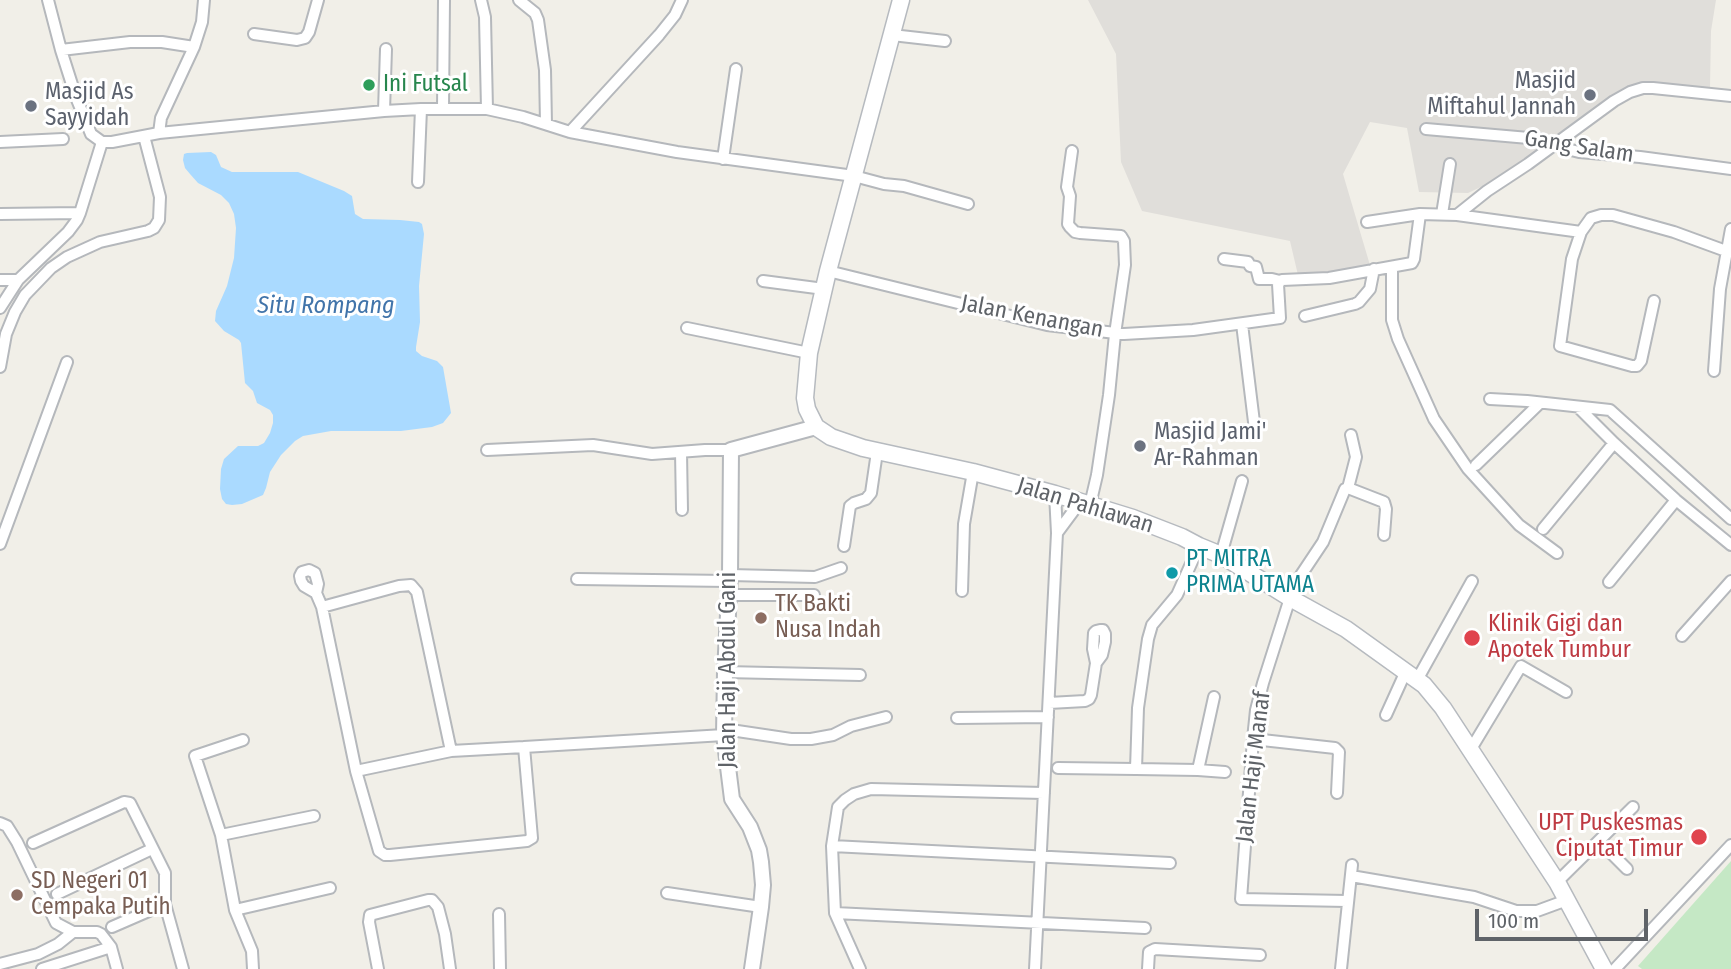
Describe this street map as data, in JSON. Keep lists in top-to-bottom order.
{
  "streets": {
    "main road": ["Jalan Pahlawan"],
    "street": [
      "Gang Salam",
      "Jalan Kenangan",
      "Jalan Haji Abdul Gani",
      "Jalan Haji Manaf"
    ]
  },
  "crossings": [
    ["Jalan Pahlawan", "Jalan Haji Manaf"]
  ],
  "water": ["Situ Rompang"],
  "places": [
    "Ini Futsal",
    "Masjid Miftahul Jannah",
    "Masjid As Sayyidah",
    "Masjid Jami' Ar-Rahman",
    "PT MITRA PRIMA UTAMA",
    "TK Bakti Nusa Indah",
    "Klinik Gigi dan Apotek Tumbur",
    "UPT Puskesmas Ciputat Timur",
    "SD Negeri 01 Cempaka Putih"
  ],
  "scale_bar": "100 m"
}
